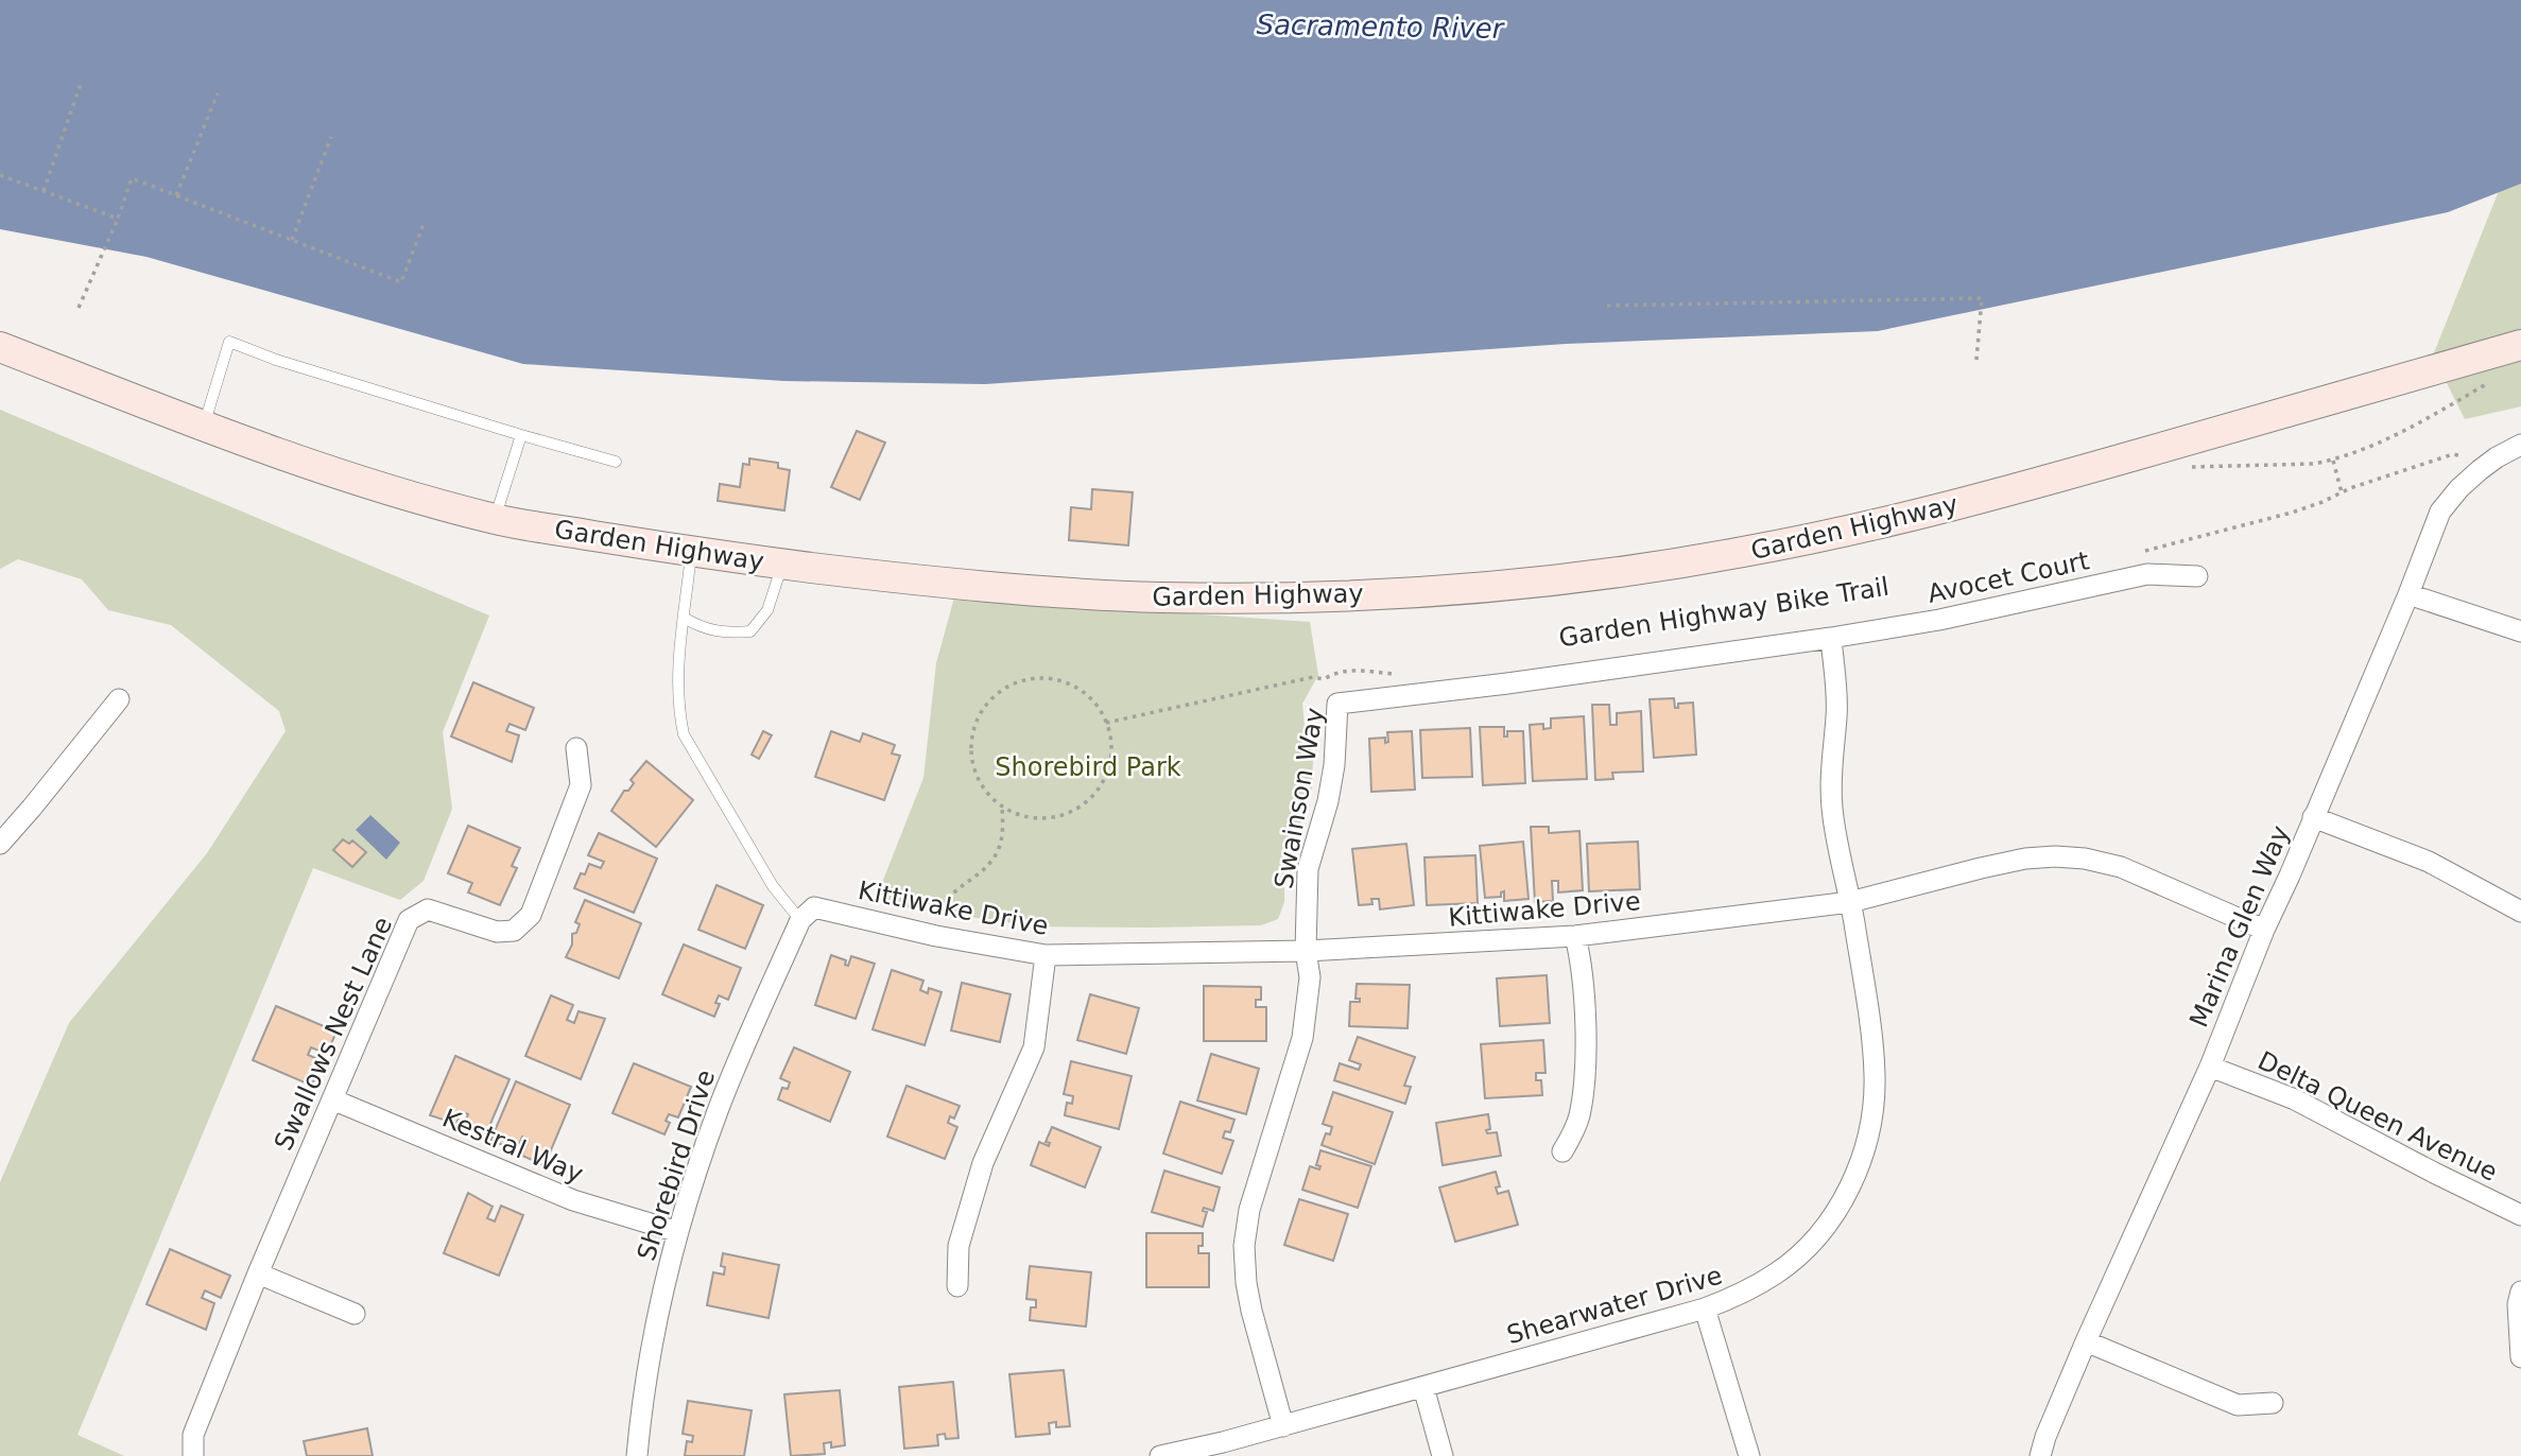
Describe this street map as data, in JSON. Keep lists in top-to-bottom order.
{
  "streets": {
    "main road": ["Garden Highway"],
    "street": [
      "Avocet Court",
      "Swainson Way",
      "Kittiwake Drive",
      "Marina Glen Way",
      "Swallows Nest Lane",
      "Delta Queen Avenue",
      "Kestral Way",
      "Shorebird Drive",
      "Shearwater Drive"
    ]
  },
  "crossings": [
    ["Avocet Court", "Swainson Way"],
    ["Avocet Court", "Shearwater Drive"],
    ["Swainson Way", "Kittiwake Drive"],
    ["Swainson Way", "Shearwater Drive"],
    ["Kittiwake Drive", "Marina Glen Way"],
    ["Kittiwake Drive", "Shorebird Drive"],
    ["Kittiwake Drive", "Shearwater Drive"],
    ["Marina Glen Way", "Delta Queen Avenue"],
    ["Swallows Nest Lane", "Kestral Way"],
    ["Kestral Way", "Shorebird Drive"]
  ],
  "water": ["Sacramento River"],
  "parks": ["Shorebird Park"]
}
